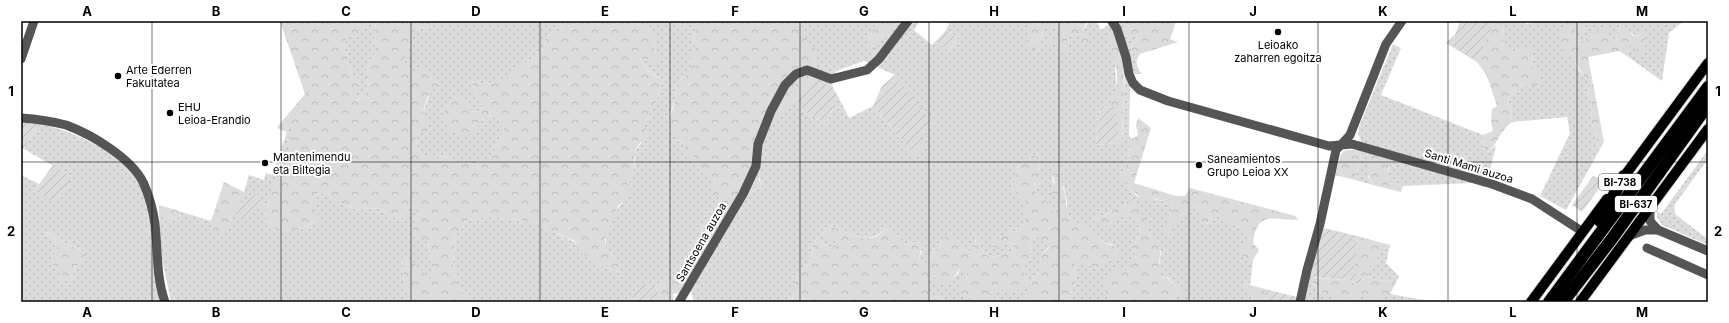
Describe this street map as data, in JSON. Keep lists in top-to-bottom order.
{
  "streets": {
    "highway": ["BI-637"],
    "main road": ["BI-738"],
    "street": ["Santi Mami auzoa", "Santsoena auzoa"]
  },
  "crossings": [
    ["Santi Mami auzoa", "BI-738"]
  ],
  "places": [
    "Leioako zaharren egoitza",
    "Arte Ederren Fakultatea",
    "EHU Leioa-Erandio",
    "Mantenimendu eta Biltegia",
    "Saneamientos Grupo Leioa XX"
  ],
  "grid": {
    "columns": [
      "A",
      "B",
      "C",
      "D",
      "E",
      "F",
      "G",
      "H",
      "I",
      "J",
      "K",
      "L",
      "M"
    ],
    "rows": ["1", "2"]
  }
}
